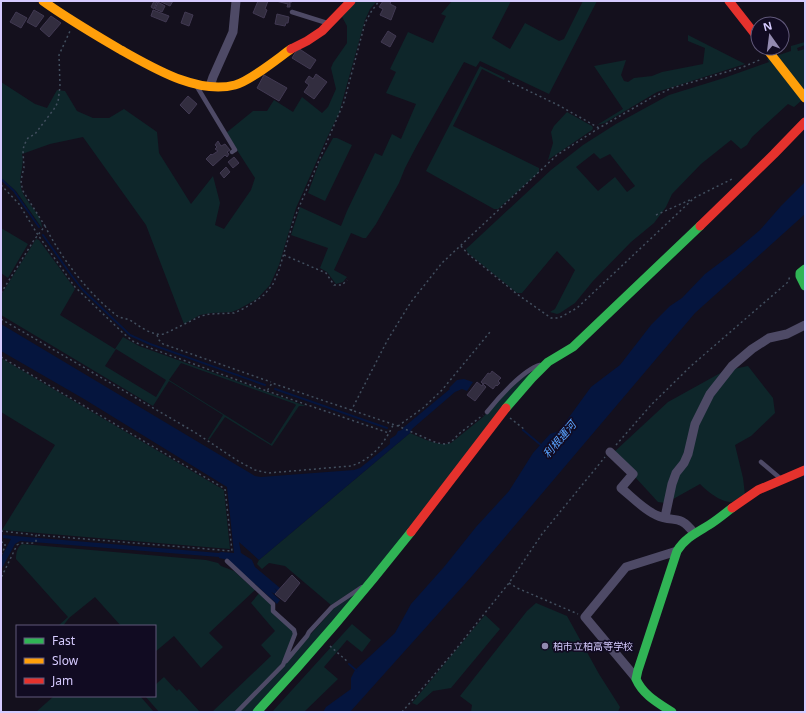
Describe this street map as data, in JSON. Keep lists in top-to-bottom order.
{
  "water": ["利根運河"],
  "places": ["柏市立柏高等学校"],
  "legend": ["Fast", "Slow", "Jam"],
  "north": "top"
}
